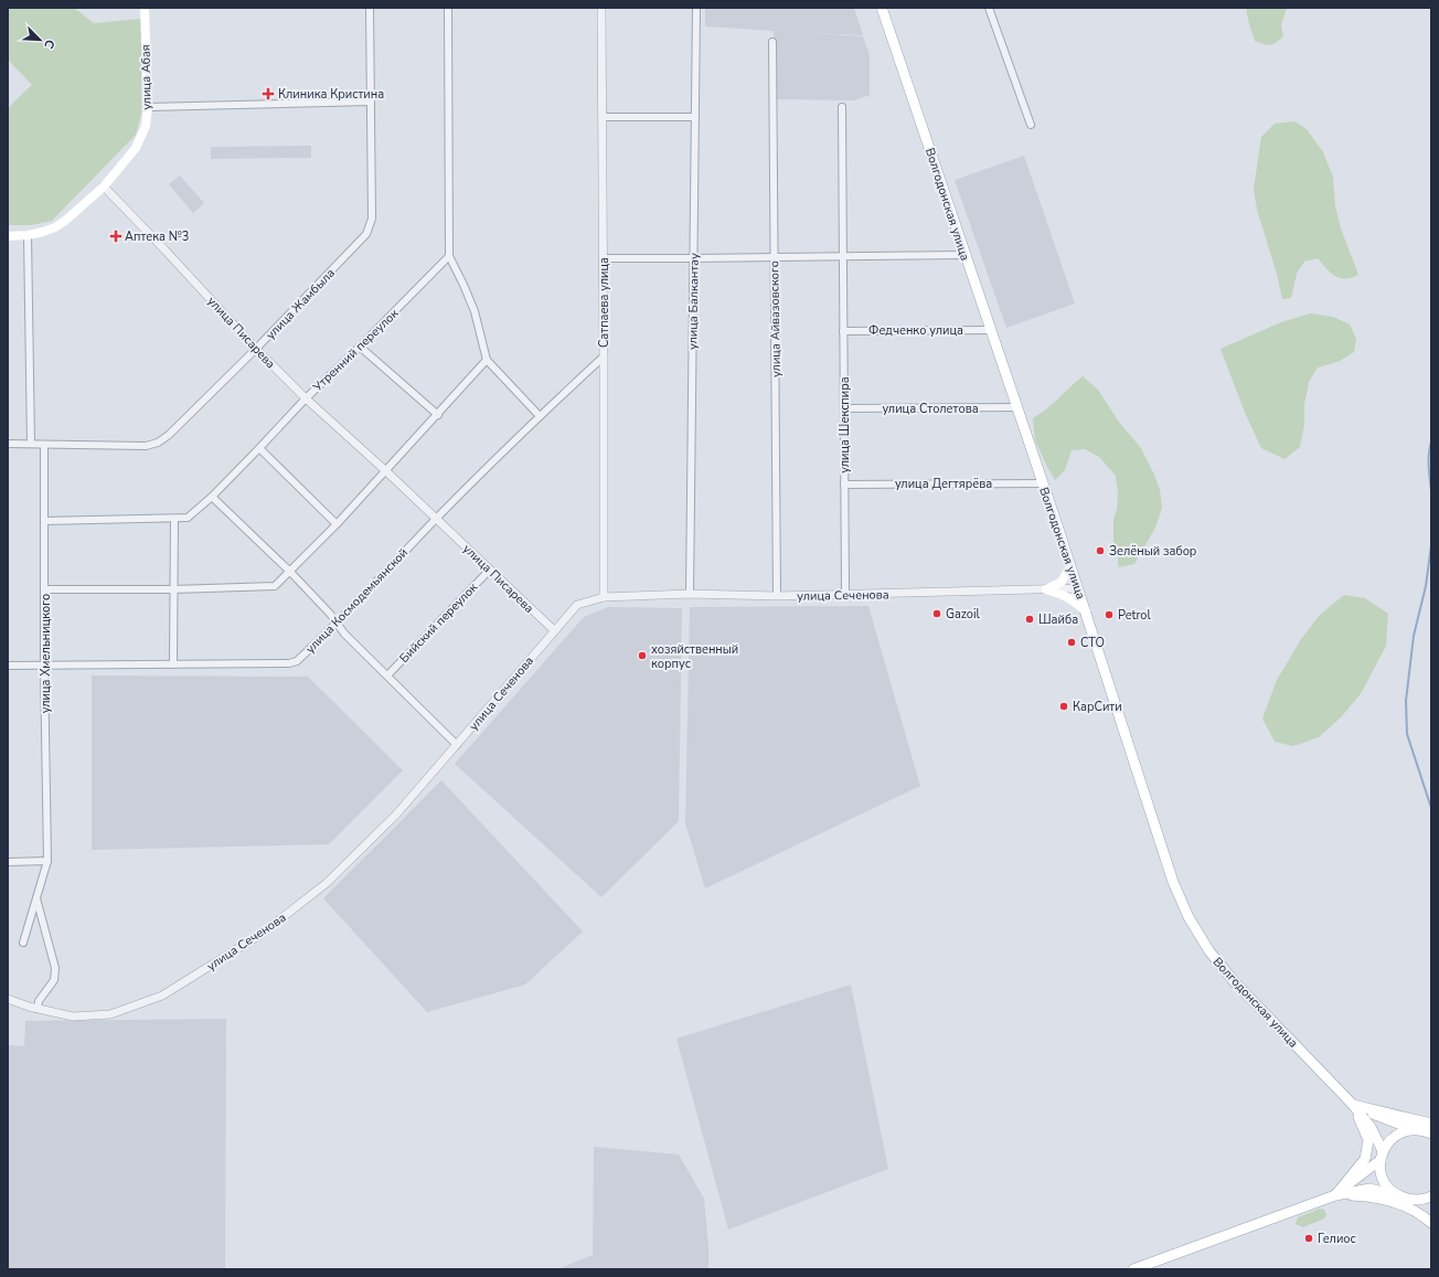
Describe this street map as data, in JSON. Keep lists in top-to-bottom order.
{
  "streets": {
    "main road": ["улица Абая", "Волгодонская улица"],
    "street": [
      "улица Балкантау",
      "Сатпаева улица",
      "улица Жамбыла",
      "улица Айвазовского",
      "Федченко улица",
      "улица Писарева",
      "Утренний переулок",
      "улица Столетова",
      "улица Шекспира",
      "улица Дегтярёва",
      "улица Сеченова",
      "улица Космодемьянской",
      "Бийский переулок",
      "улица Хмельницкого"
    ]
  },
  "crossings": [
    ["улица Абая", "улица Писарева"],
    ["Волгодонская улица", "Федченко улица"],
    ["Волгодонская улица", "улица Столетова"],
    ["Волгодонская улица", "улица Дегтярёва"],
    ["Волгодонская улица", "улица Сеченова"],
    ["улица Балкантау", "улица Сеченова"],
    ["Сатпаева улица", "улица Сеченова"],
    ["Сатпаева улица", "улица Космодемьянской"],
    ["улица Жамбыла", "улица Писарева"],
    ["улица Жамбыла", "улица Хмельницкого"],
    ["улица Айвазовского", "улица Сеченова"],
    ["Федченко улица", "улица Шекспира"],
    ["улица Писарева", "Утренний переулок"],
    ["улица Писарева", "улица Сеченова"],
    ["улица Писарева", "улица Космодемьянской"],
    ["улица Писарева", "Бийский переулок"],
    ["Утренний переулок", "улица Хмельницкого"],
    ["улица Столетова", "улица Шекспира"],
    ["улица Шекспира", "улица Дегтярёва"],
    ["улица Шекспира", "улица Сеченова"],
    ["улица Космодемьянской", "улица Хмельницкого"]
  ],
  "places": {
    "health": ["Клиника Кристина", "Аптека №3"],
    "other": [
      "Зелёный забор",
      "Gazoil",
      "Petrol",
      "Шайба",
      "СТО",
      "хозяйственный корпус",
      "КарСити",
      "Гелиос"
    ]
  },
  "north": "bottom right"
}
